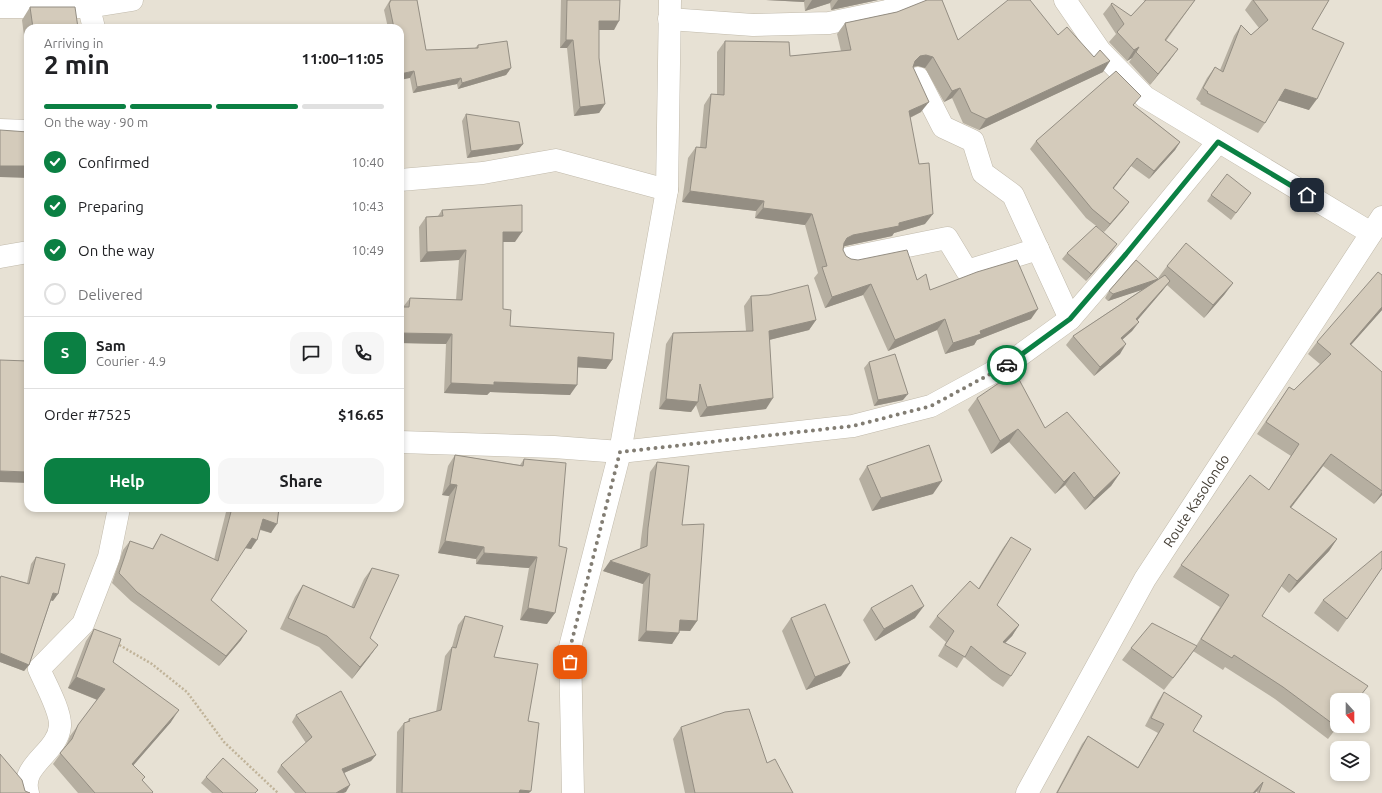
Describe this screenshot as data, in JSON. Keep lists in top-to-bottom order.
{
  "streets": {
    "street": ["Route Kasolondo"]
  },
  "north": "bottom",
  "page": {
    "heading": ["2 min", "Arriving in", "11:00–11:05"],
    "panel": [
      "Sam",
      "Courier · 4.9",
      "Order #7525",
      "$16.65"
    ],
    "bar": "On the way · 90 m",
    "list": [
      ["Confirmed", "10:40"],
      ["Preparing", "10:43"],
      ["On the way", "10:49"],
      "Delivered"
    ],
    "round": "S",
    "buttons": ["Help", "Share"]
  }
}
